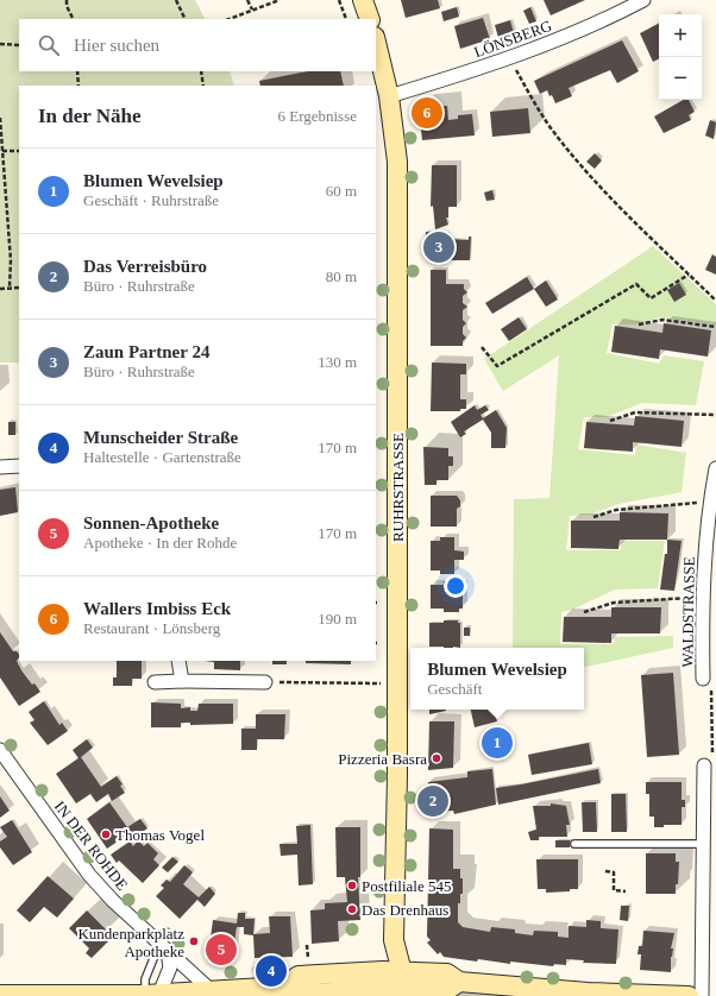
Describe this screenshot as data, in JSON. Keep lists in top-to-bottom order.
{
  "streets": {
    "street": [
      "LÖNSBERG",
      "RUHRSTRASSE",
      "WALDSTRASSE",
      "IN DER ROHDE"
    ]
  },
  "crossings": [
    ["LÖNSBERG", "RUHRSTRASSE"]
  ],
  "places": [
    "Pizzeria Basra",
    "Thomas Vogel",
    "Postfiliale 545",
    "Das Drenhaus",
    "Kundenparkplatz Apotheke"
  ],
  "page": {
    "map_buttons": ["+", "−"],
    "search": "Hier suchen",
    "heading": ["In der Nähe", "6 Ergebnisse"],
    "pins": [
      "6",
      "3",
      "1",
      "2",
      "5",
      "4"
    ],
    "list": [
      {
        "mark": "1",
        "name": "Blumen Wevelsiep",
        "note": "Geschäft · Ruhrstraße",
        "value": "60 m"
      },
      {
        "mark": "2",
        "name": "Das Verreisbüro",
        "note": "Büro · Ruhrstraße",
        "value": "80 m"
      },
      {
        "mark": "3",
        "name": "Zaun Partner 24",
        "note": "Büro · Ruhrstraße",
        "value": "130 m"
      },
      {
        "mark": "4",
        "name": "Munscheider Straße",
        "note": "Haltestelle · Gartenstraße",
        "value": "170 m"
      },
      {
        "mark": "5",
        "name": "Sonnen-Apotheke",
        "note": "Apotheke · In der Rohde",
        "value": "170 m"
      },
      {
        "mark": "6",
        "name": "Wallers Imbiss Eck",
        "note": "Restaurant · Lönsberg",
        "value": "190 m"
      }
    ],
    "popup": ["Blumen Wevelsiep", "Geschäft"]
  }
}
